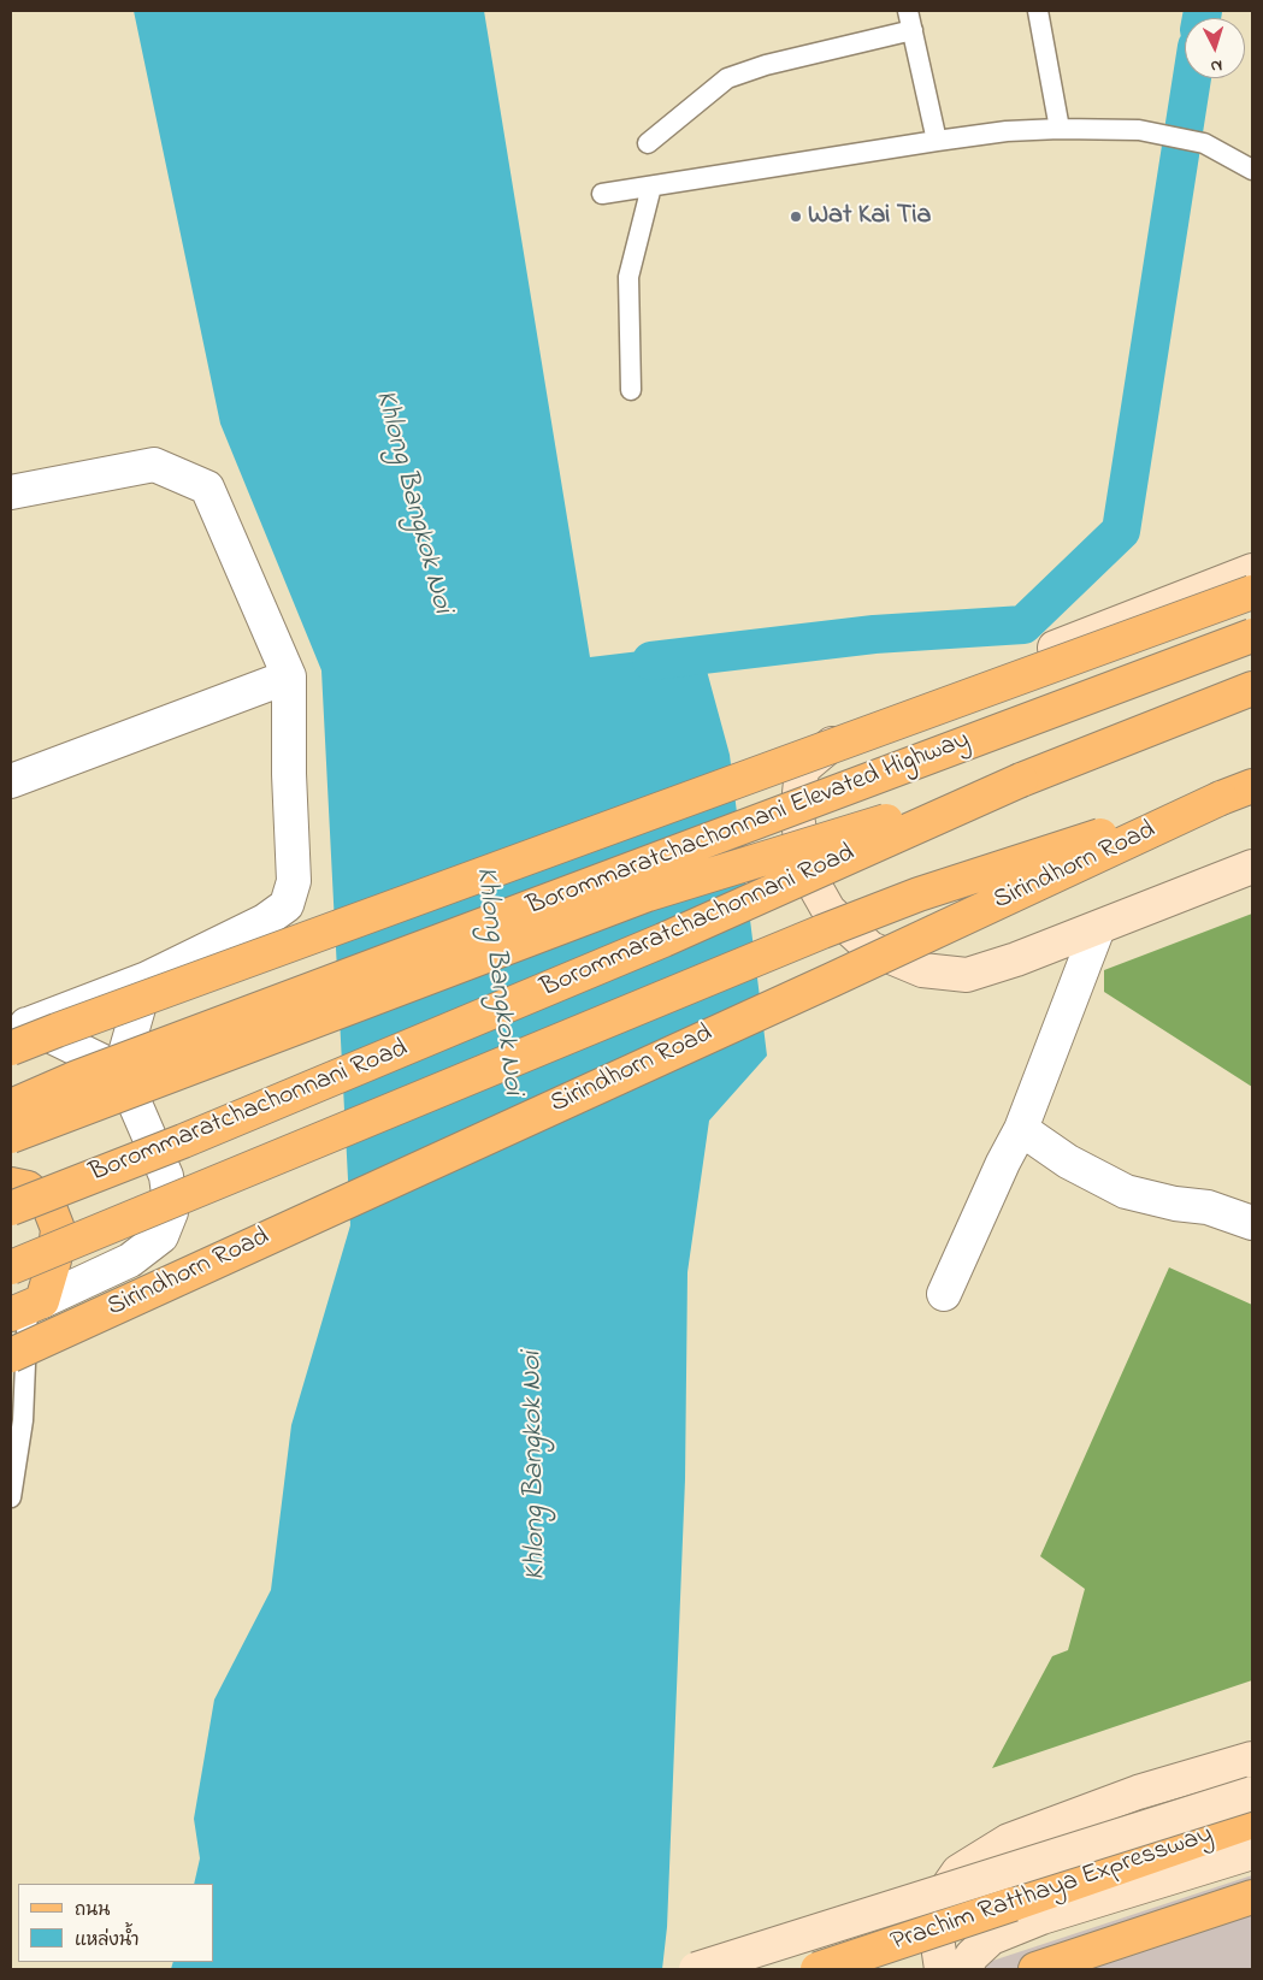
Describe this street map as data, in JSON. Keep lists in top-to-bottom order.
{
  "streets": {
    "main road": [
      "Borommaratchachonnani Elevated Highway",
      "Sirindhorn Road",
      "Borommaratchachonnani Road",
      "Prachim Ratthaya Expressway"
    ]
  },
  "crossings": [
    ["Sirindhorn Road", "Borommaratchachonnani Road"]
  ],
  "water": ["Khlong Bangkok Noi"],
  "places": ["Wat Kai Tia"],
  "legend": ["ถนน", "แหล่งน้ำ"],
  "north": "bottom"
}
